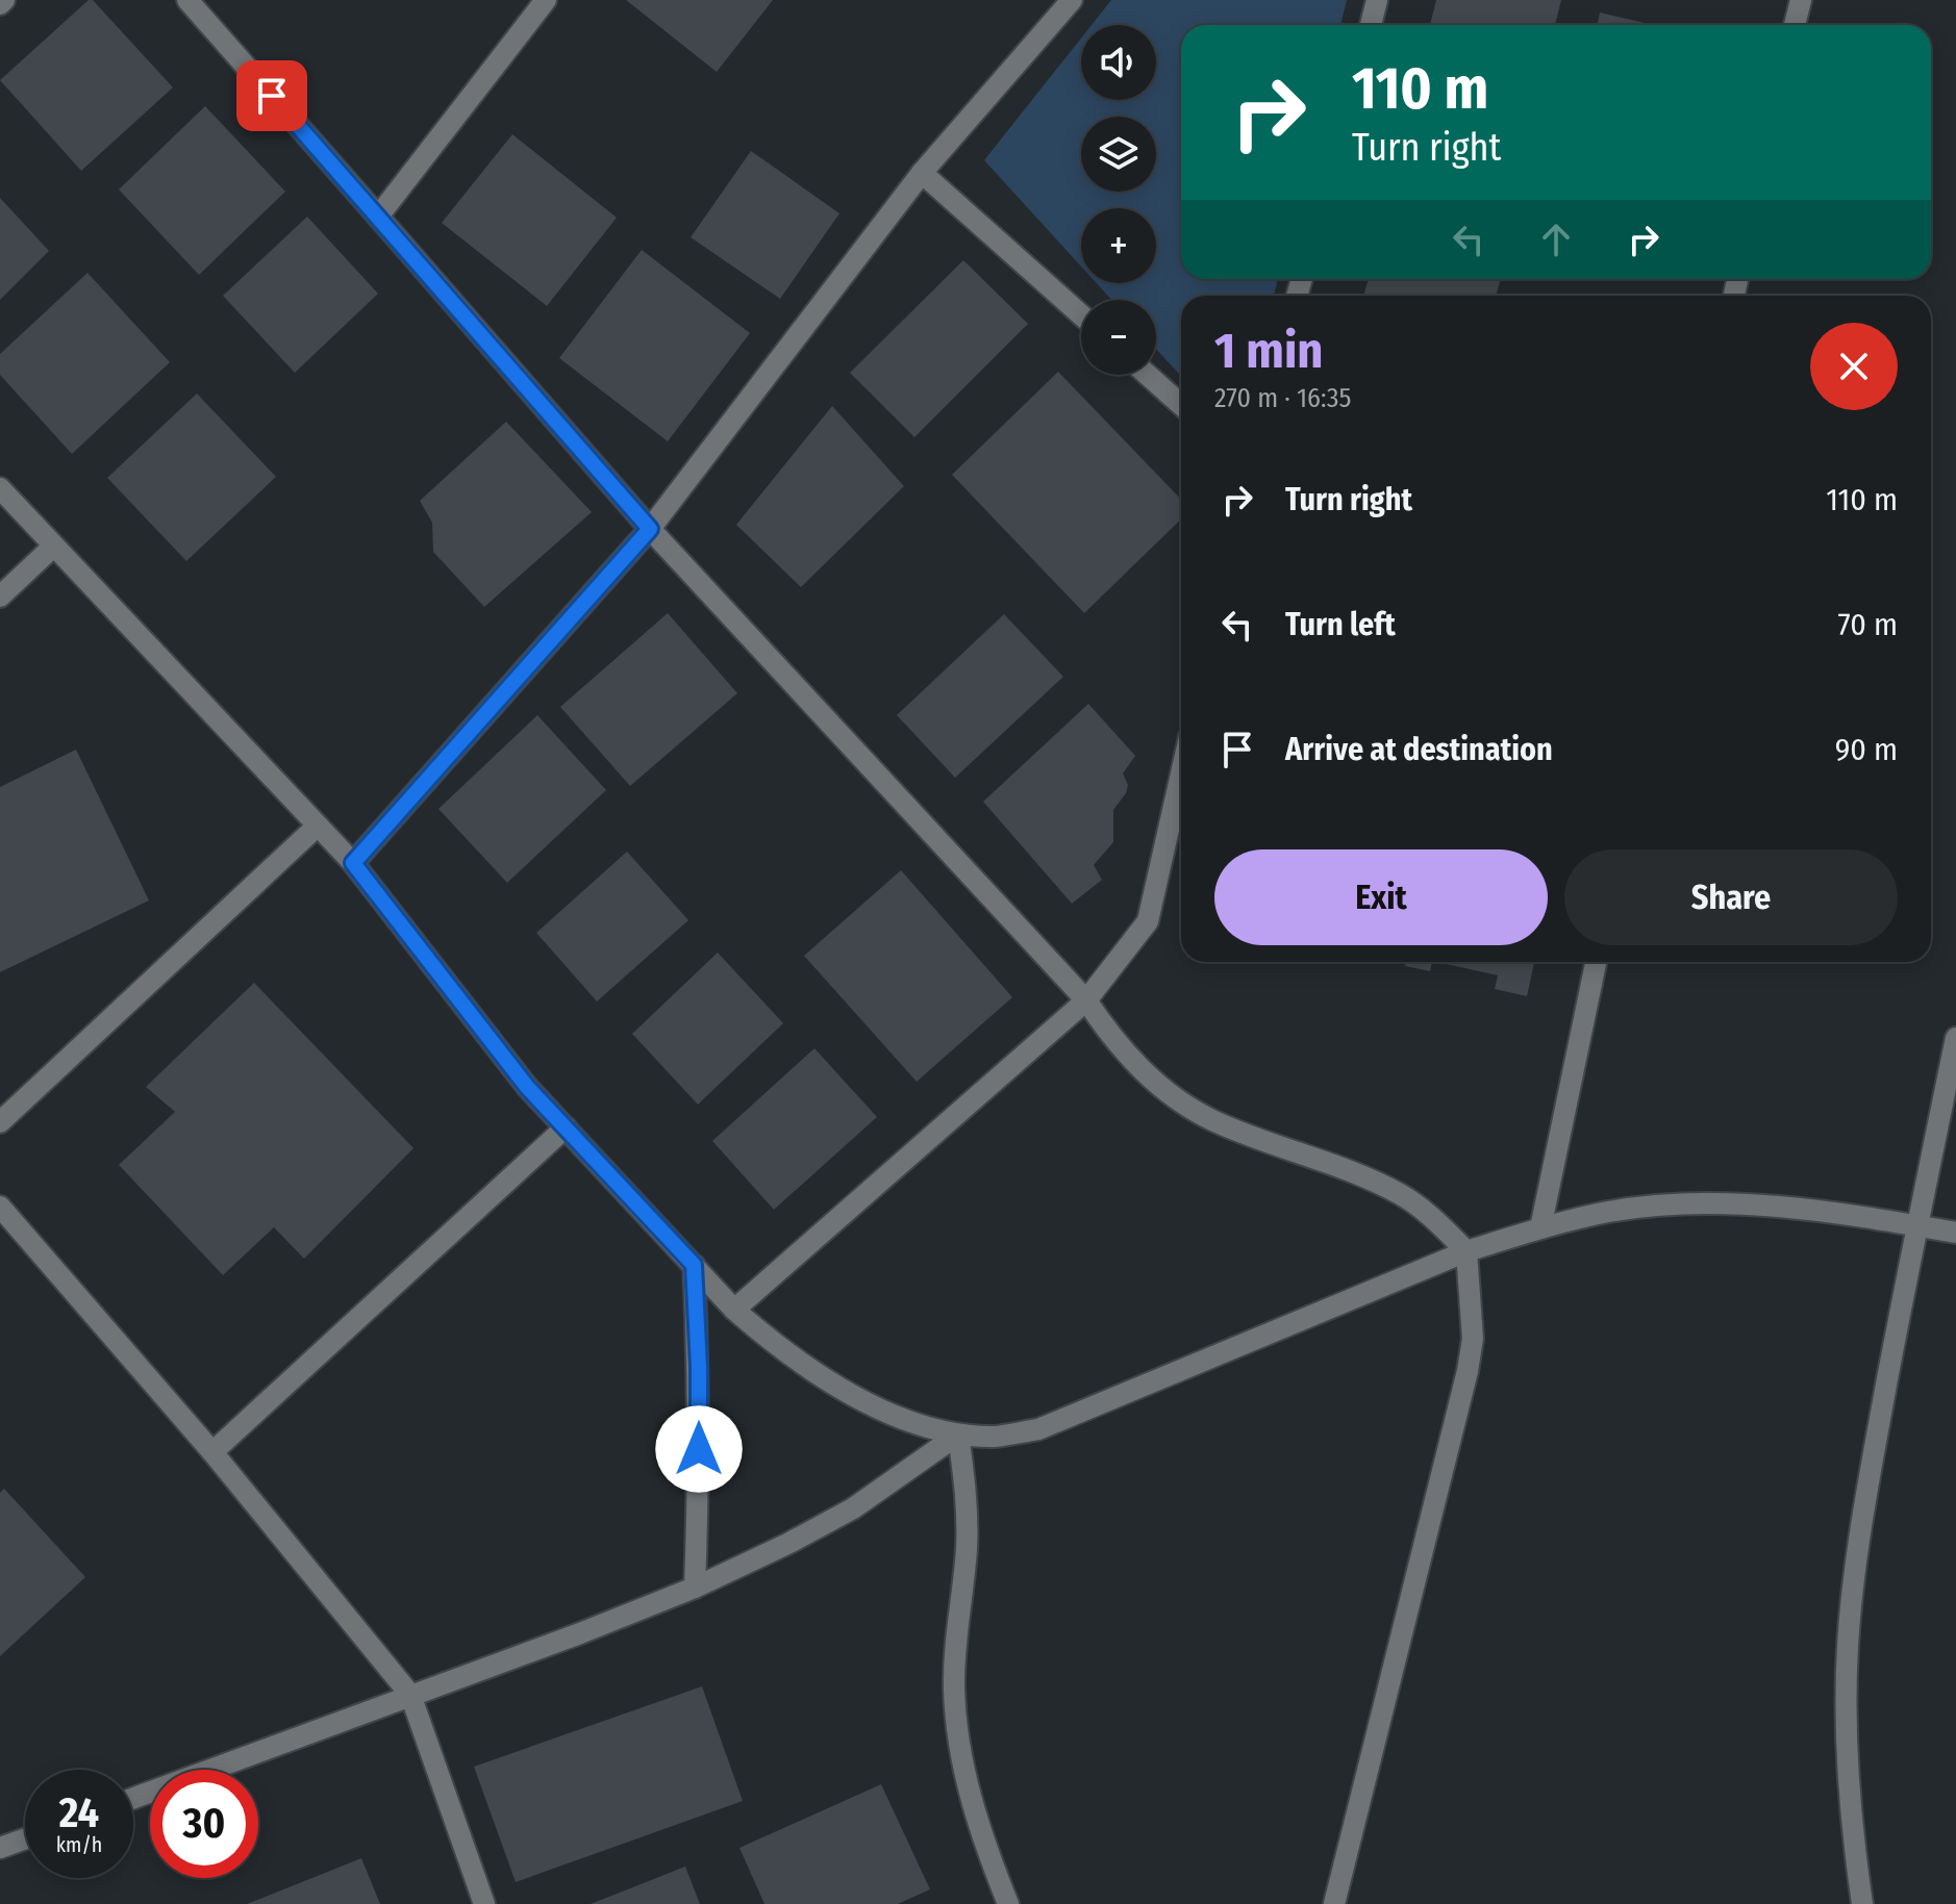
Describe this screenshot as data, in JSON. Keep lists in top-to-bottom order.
{
  "page": {
    "map_buttons": ["+", "−"],
    "turn": ["110 m", "Turn right"],
    "heading": ["1 min", "270 m · 16:35"],
    "list": [
      {
        "name": "Turn right",
        "value": "110 m"
      },
      {
        "name": "Turn left",
        "value": "70 m"
      },
      {
        "name": "Arrive at destination",
        "value": "90 m"
      }
    ],
    "buttons": ["Exit", "Share"],
    "speed": "24 km/h",
    "limit": "30"
  }
}
